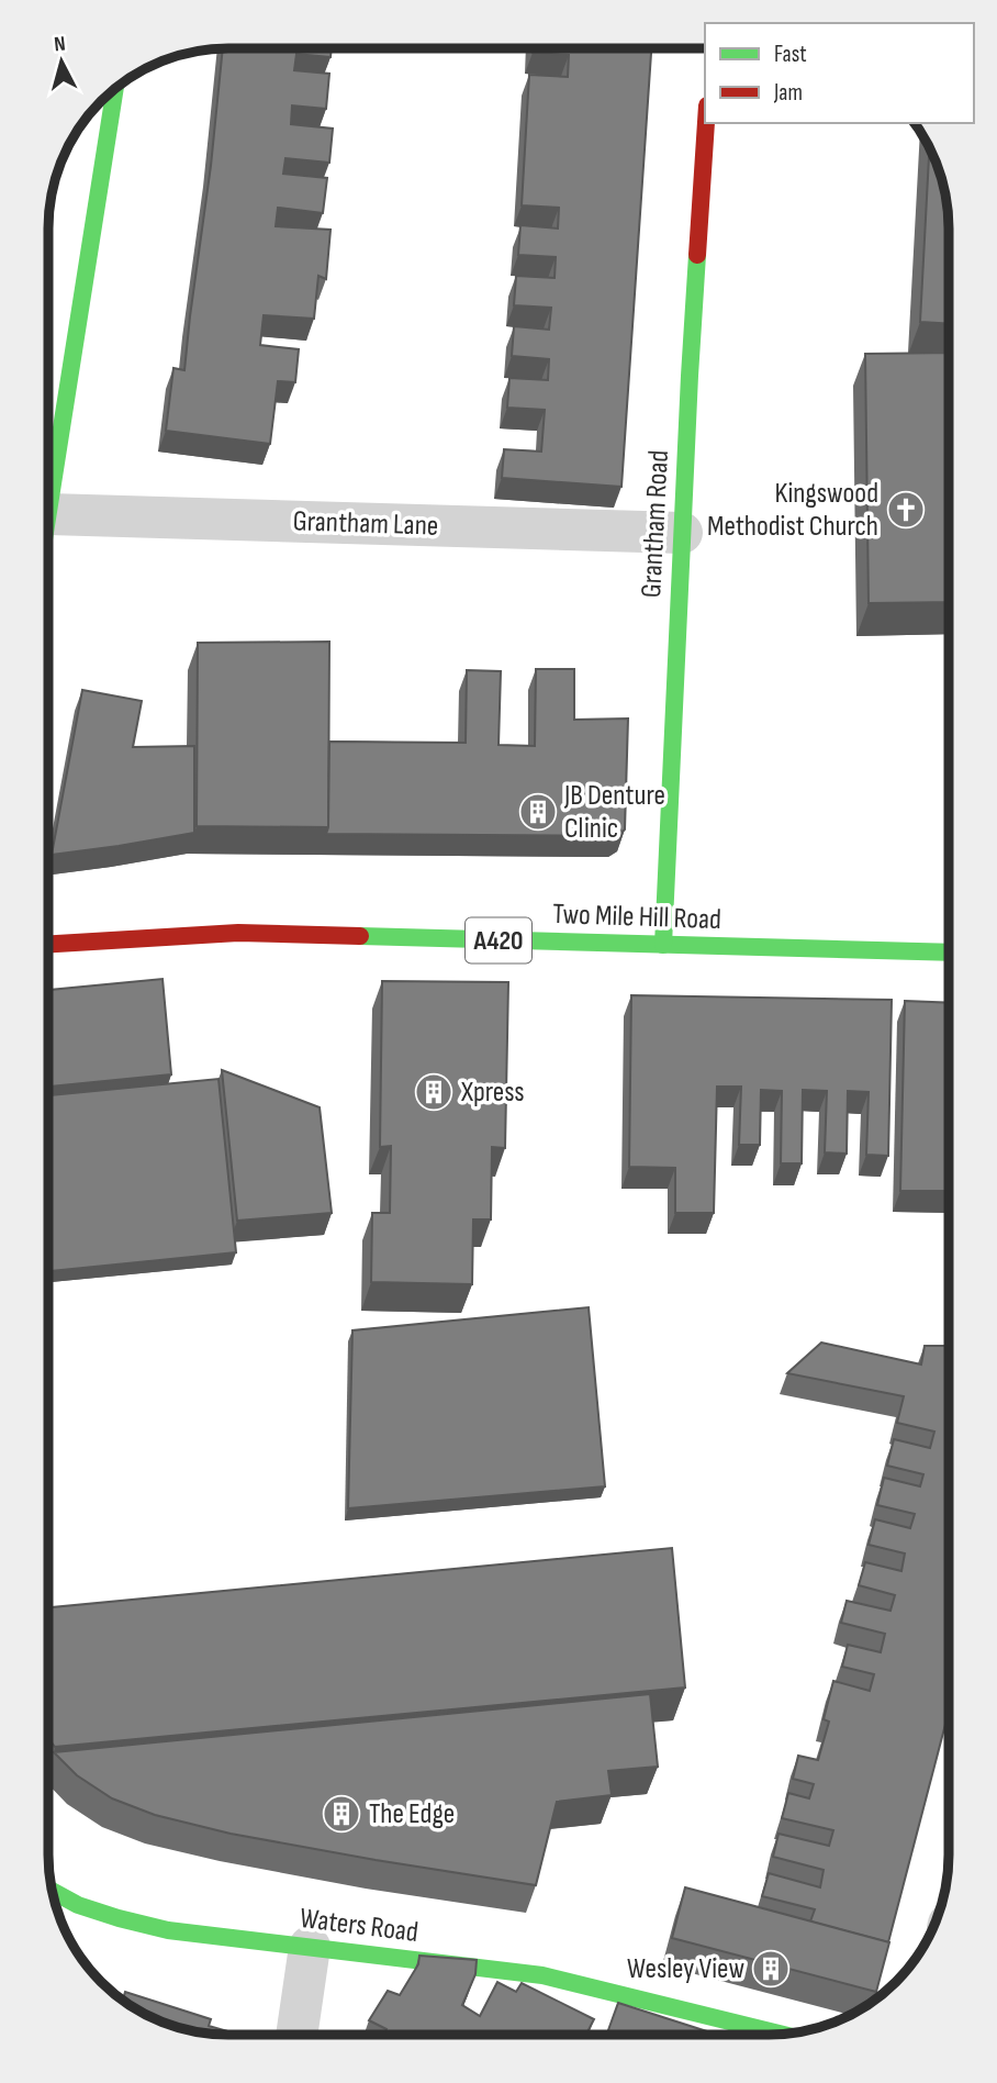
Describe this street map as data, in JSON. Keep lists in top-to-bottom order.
{
  "streets": {
    "street": [
      "Grantham Lane",
      "Grantham Road",
      "Two Mile Hill Road",
      "A420",
      "Waters Road"
    ]
  },
  "crossings": [
    ["Grantham Lane", "Grantham Road"],
    ["Grantham Road", "Two Mile Hill Road"]
  ],
  "places": {
    "church": ["Kingswood Methodist Church"],
    "building": [
      "JB Denture Clinic",
      "Xpress",
      "The Edge",
      "Wesley View"
    ]
  },
  "legend": ["Fast", "Jam"],
  "north": "top"
}
